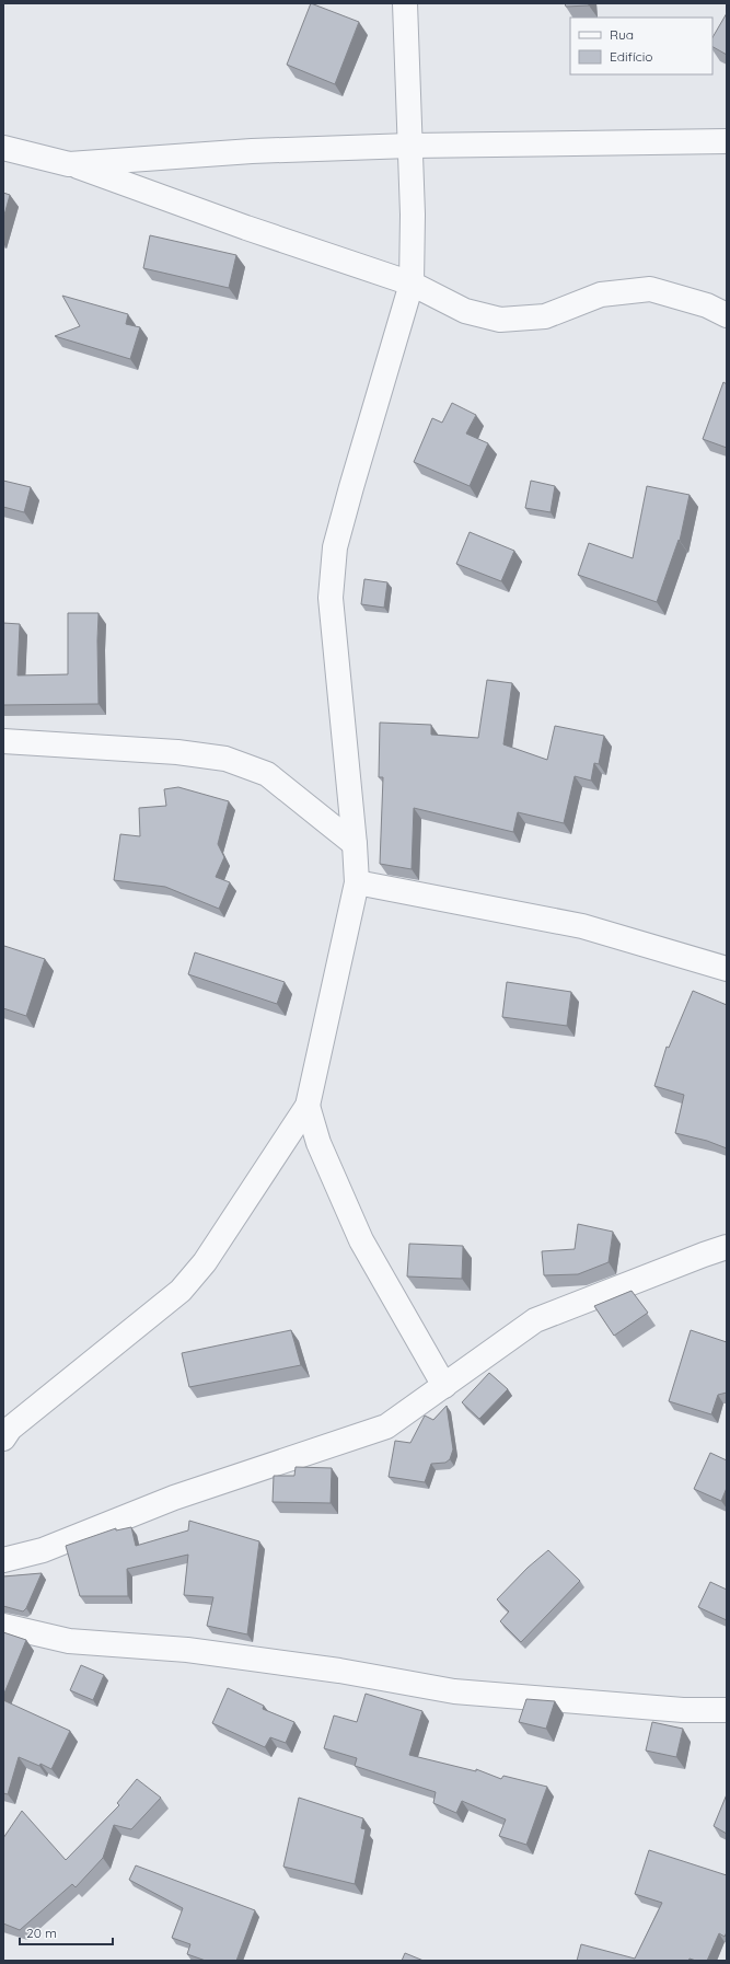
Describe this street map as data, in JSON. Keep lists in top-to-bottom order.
{
  "legend": ["Rua", "Edifício"],
  "scale_bar": "20 m"
}
